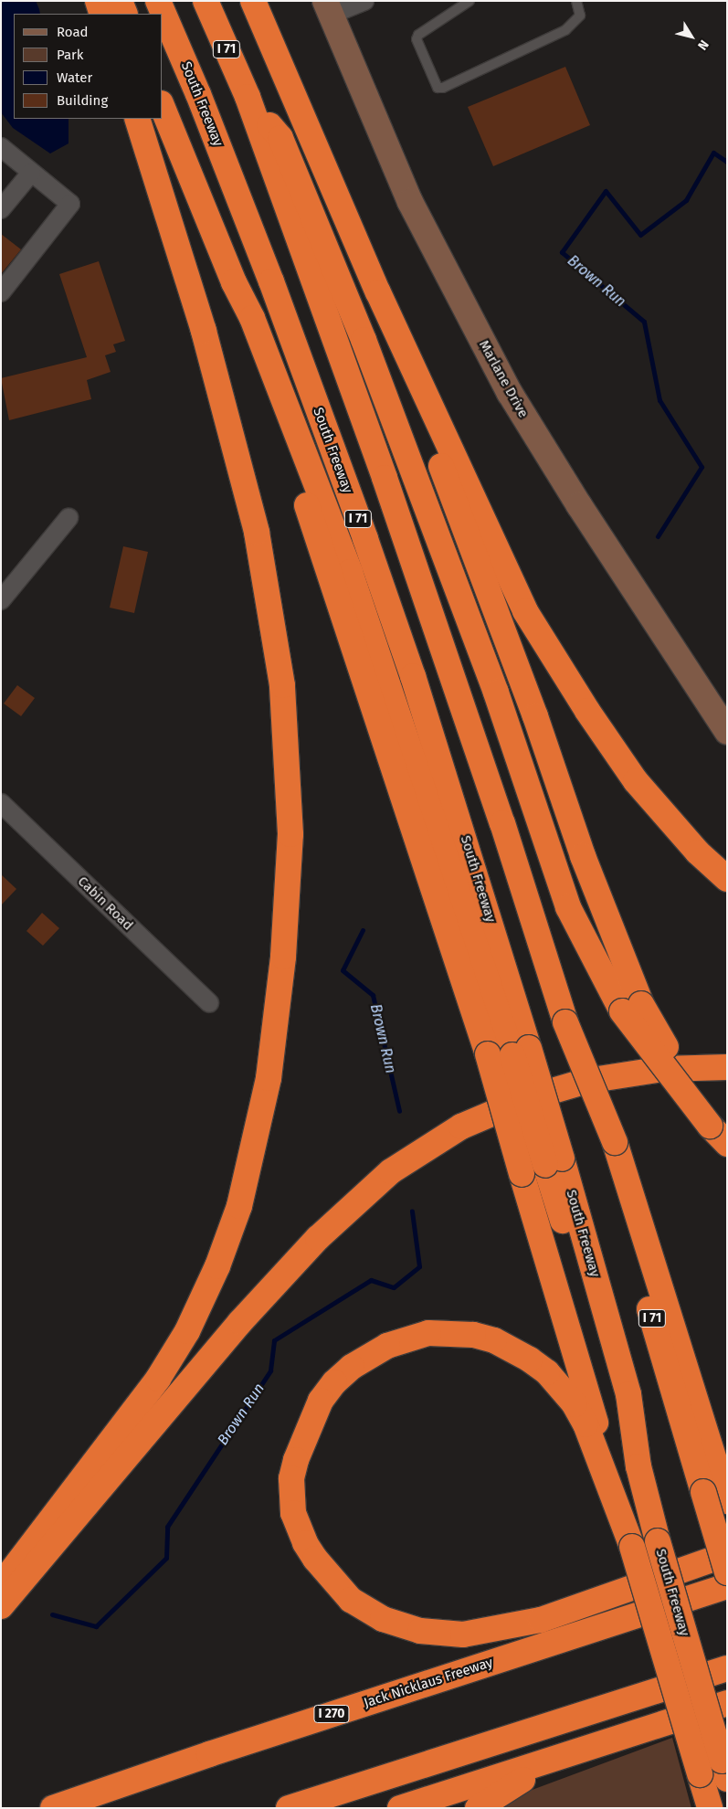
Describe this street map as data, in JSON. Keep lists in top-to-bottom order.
{
  "streets": {
    "highway": [
      "I 71",
      "South Freeway",
      "Jack Nicklaus Freeway",
      "I 270"
    ],
    "street": ["Marlane Drive", "Cabin Road"]
  },
  "water": ["Brown Run"],
  "legend": [
    "Road",
    "Park",
    "Water",
    "Building"
  ],
  "north": "bottom right"
}
